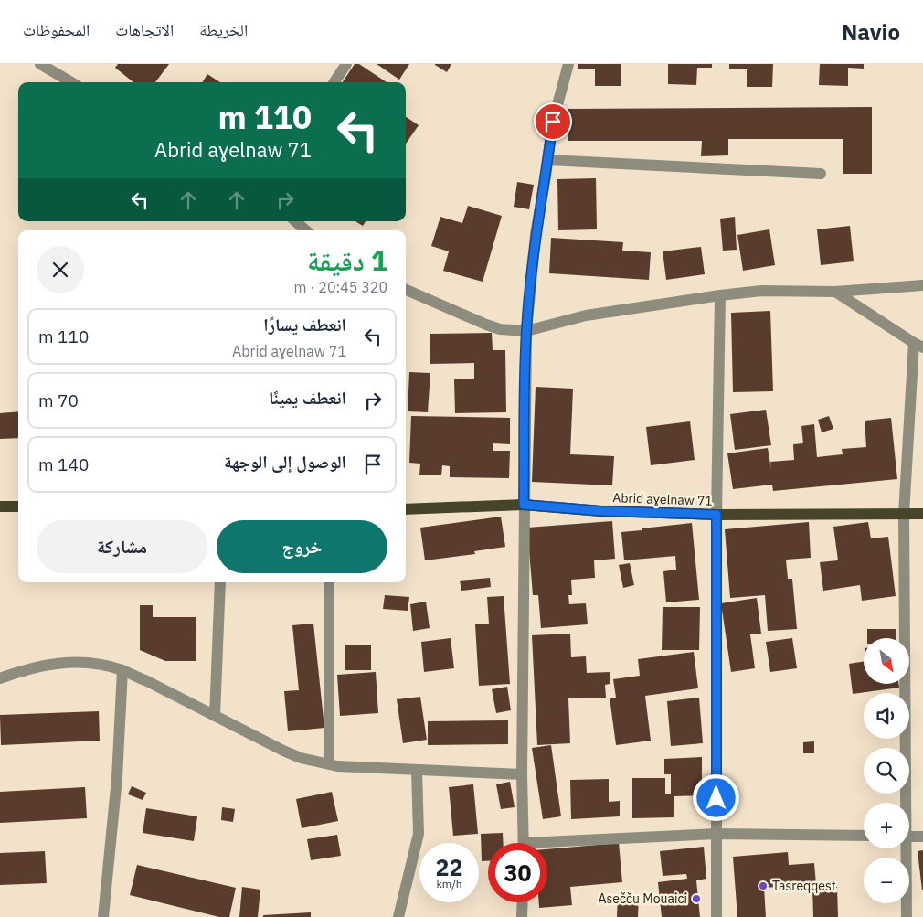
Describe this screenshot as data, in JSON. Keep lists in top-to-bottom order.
{
  "streets": {
    "main road": ["Abrid aɣelnaw 71"]
  },
  "places": ["Tasreqqest", "Asečču Mouaici"],
  "north": "bottom right",
  "page": {
    "header": "Navio",
    "nav": ["الخريطة", "الاتجاهات", "المحفوظات"],
    "turn": ["110 m", "Abrid aɣelnaw 71"],
    "heading": ["1 دقيقة", "320 m · 20:45"],
    "list": [
      {
        "name": "انعطف يسارًا",
        "note": "Abrid aɣelnaw 71",
        "value": "110 m"
      },
      {
        "name": "انعطف يمينًا",
        "value": "70 m"
      },
      {
        "name": "الوصول إلى الوجهة",
        "value": "140 m"
      }
    ],
    "buttons": ["خروج", "مشاركة"],
    "map_buttons": ["+", "−"],
    "speed": "22 km/h",
    "limit": "30"
  }
}
